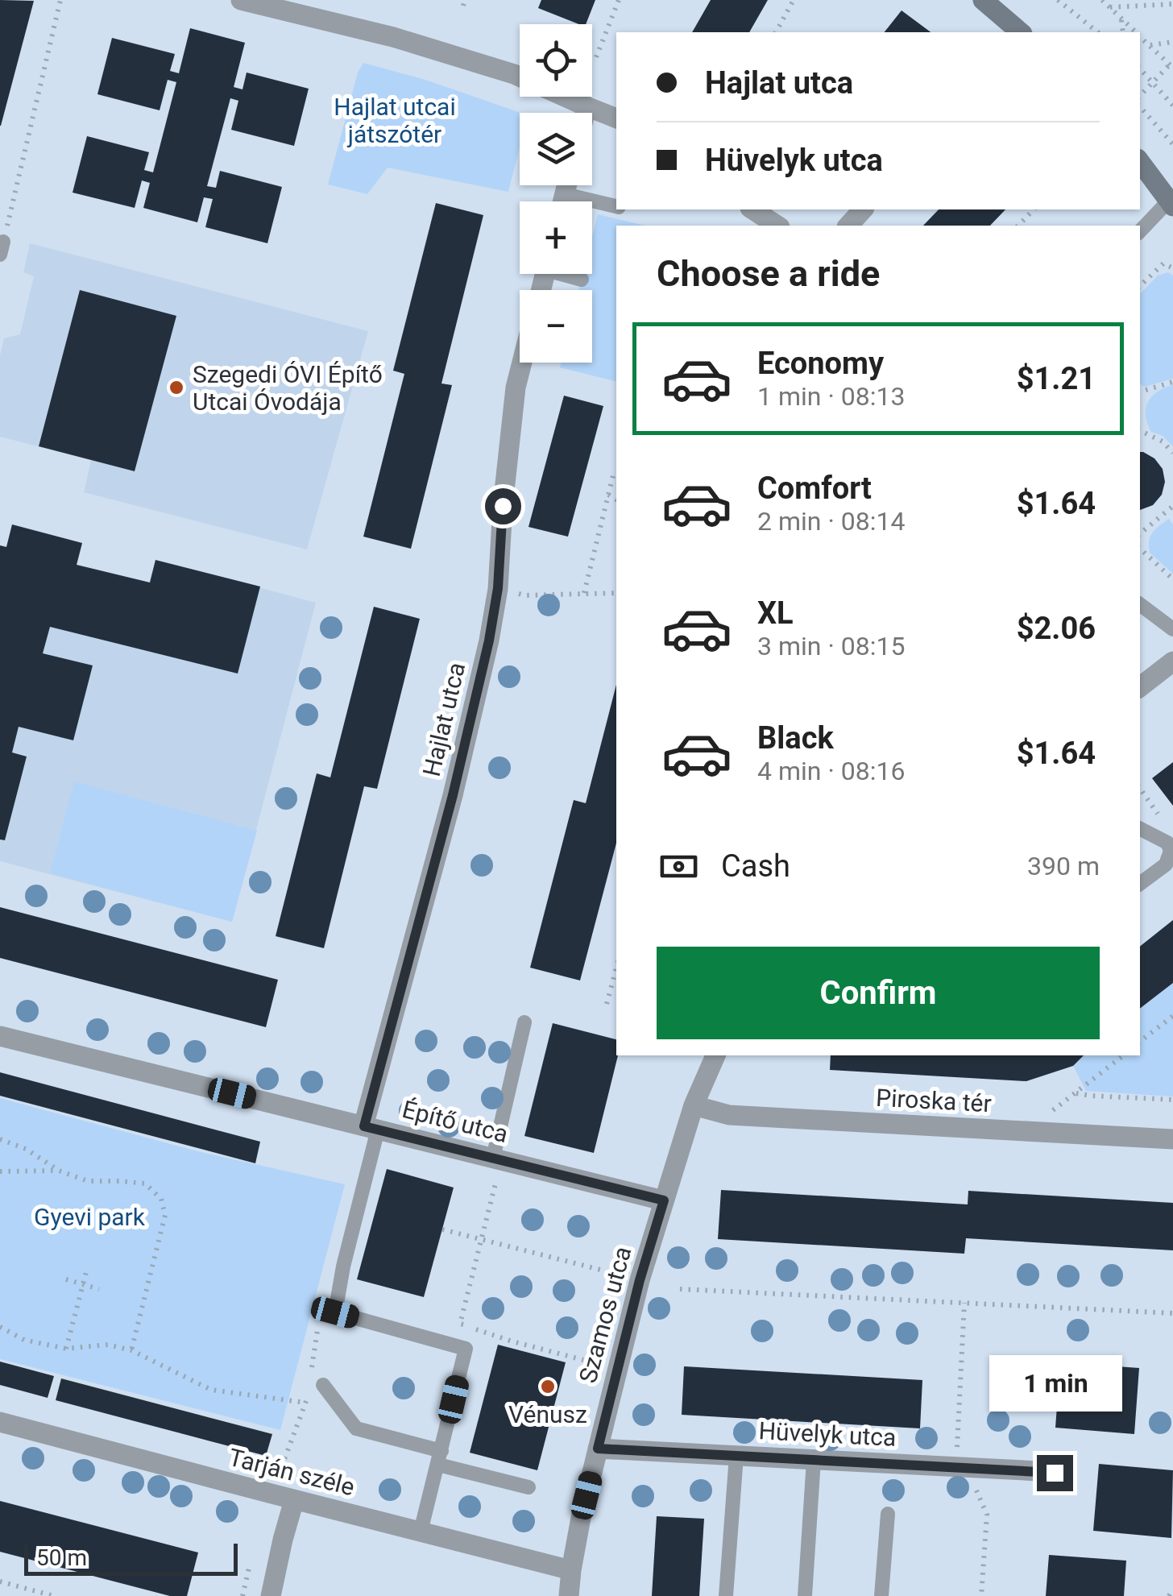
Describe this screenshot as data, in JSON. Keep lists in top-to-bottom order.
{
  "streets": {
    "street": [
      "Hajlat utca",
      "Piroska tér",
      "Építő utca",
      "Szamos utca",
      "Hüvelyk utca",
      "Tarján széle"
    ]
  },
  "crossings": [
    ["Hajlat utca", "Építő utca"],
    ["Piroska tér", "Szamos utca"],
    ["Építő utca", "Szamos utca"],
    ["Szamos utca", "Hüvelyk utca"],
    ["Szamos utca", "Tarján széle"]
  ],
  "parks": ["Hajlat utcai játszótér", "Gyevi park"],
  "places": ["Szegedi ÓVI Építő Utcai Óvodája", "Vénusz"],
  "scale_bar": "50 m",
  "page": {
    "map_buttons": ["+", "−"],
    "banner": ["Hajlat utca", "Hüvelyk utca"],
    "heading": "Choose a ride",
    "list": [
      {
        "name": "Economy",
        "note": "1 min · 08:13",
        "value": "$1.21"
      },
      {
        "name": "Comfort",
        "note": "2 min · 08:14",
        "value": "$1.64"
      },
      {
        "name": "XL",
        "note": "3 min · 08:15",
        "value": "$2.06"
      },
      {
        "name": "Black",
        "note": "4 min · 08:16",
        "value": "$1.64"
      }
    ],
    "pay": ["Cash", "390 m"],
    "buttons": "Confirm",
    "bubble": "1 min",
    "scale": "50 m"
  }
}
